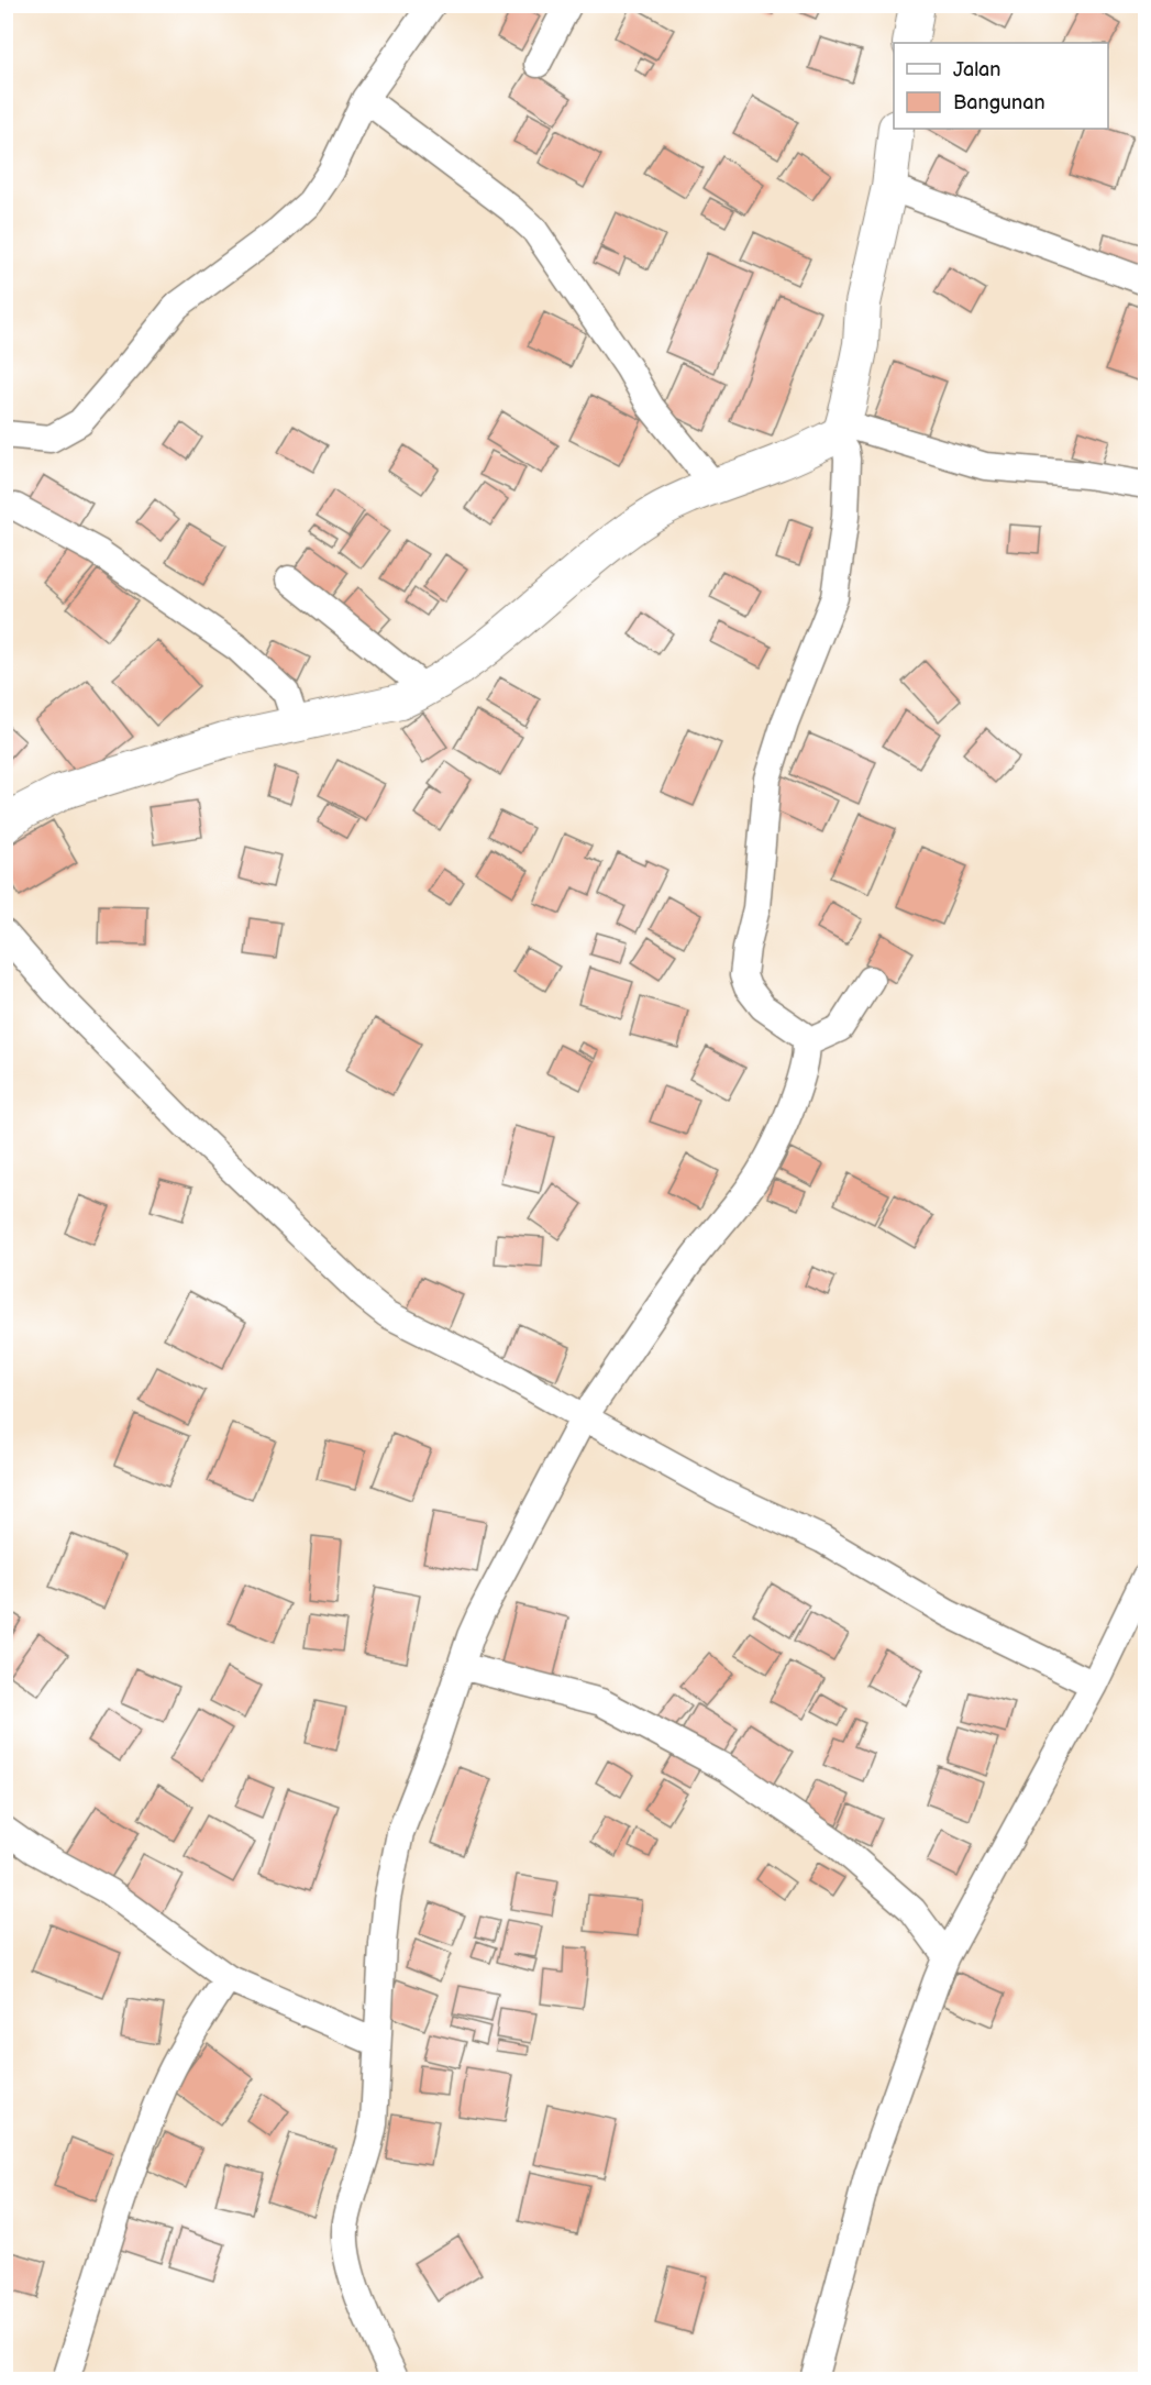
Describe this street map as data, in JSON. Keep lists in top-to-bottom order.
{
  "legend": ["Jalan", "Bangunan"]
}
